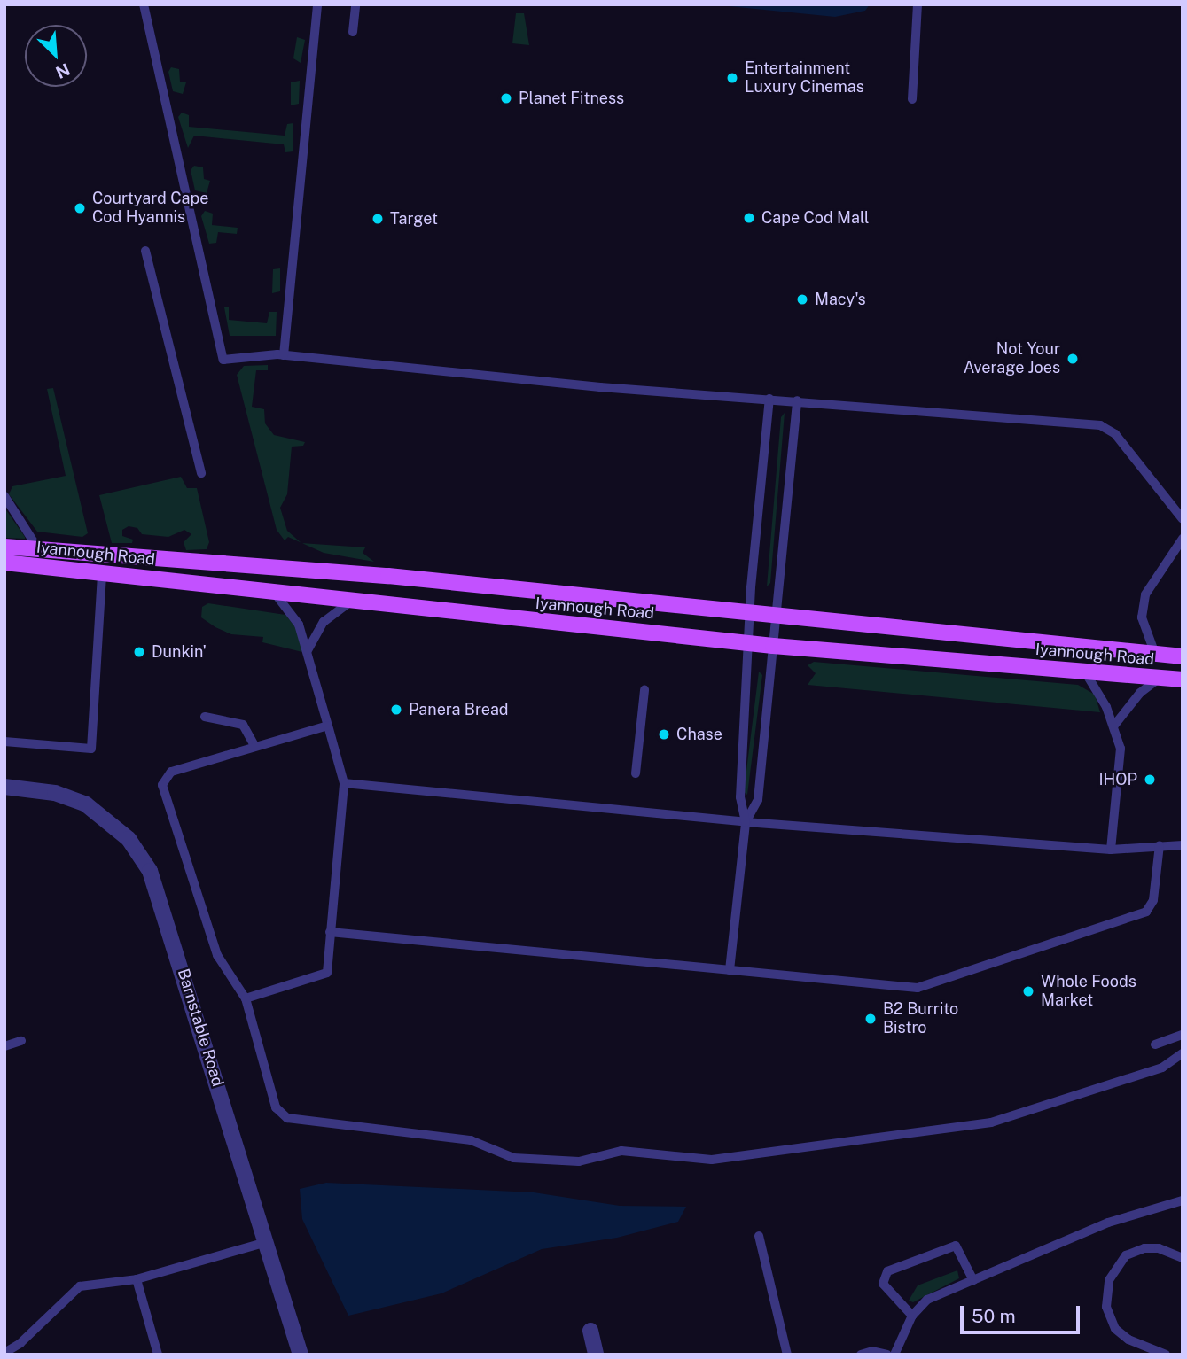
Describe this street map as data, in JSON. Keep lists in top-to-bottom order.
{
  "streets": {
    "main road": ["Iyannough Road"],
    "street": ["Barnstable Road"]
  },
  "places": [
    "Entertainment Luxury Cinemas",
    "Planet Fitness",
    "Courtyard Cape Cod Hyannis",
    "Cape Cod Mall",
    "Target",
    "Macy's",
    "Not Your Average Joes",
    "Dunkin'",
    "Panera Bread",
    "Chase",
    "IHOP",
    "Whole Foods Market",
    "B2 Burrito Bistro"
  ],
  "scale_bar": "50 m",
  "north": "bottom right"
}
